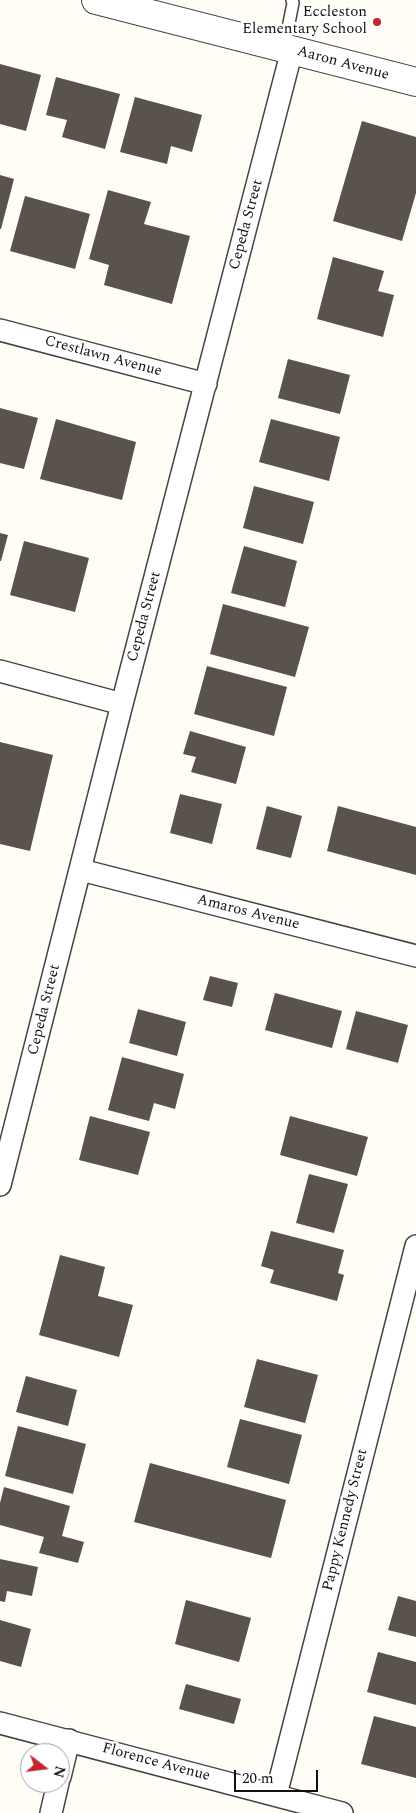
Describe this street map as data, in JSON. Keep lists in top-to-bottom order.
{
  "streets": {
    "street": [
      "Aaron Avenue",
      "Cepeda Street",
      "Crestlawn Avenue",
      "Amaros Avenue",
      "Pappy Kennedy Street",
      "Florence Avenue"
    ]
  },
  "crossings": [
    ["Aaron Avenue", "Cepeda Street"],
    ["Cepeda Street", "Crestlawn Avenue"],
    ["Cepeda Street", "Amaros Avenue"],
    ["Pappy Kennedy Street", "Florence Avenue"]
  ],
  "places": ["Eccleston Elementary School"],
  "scale_bar": "20 m",
  "north": "right"
}
